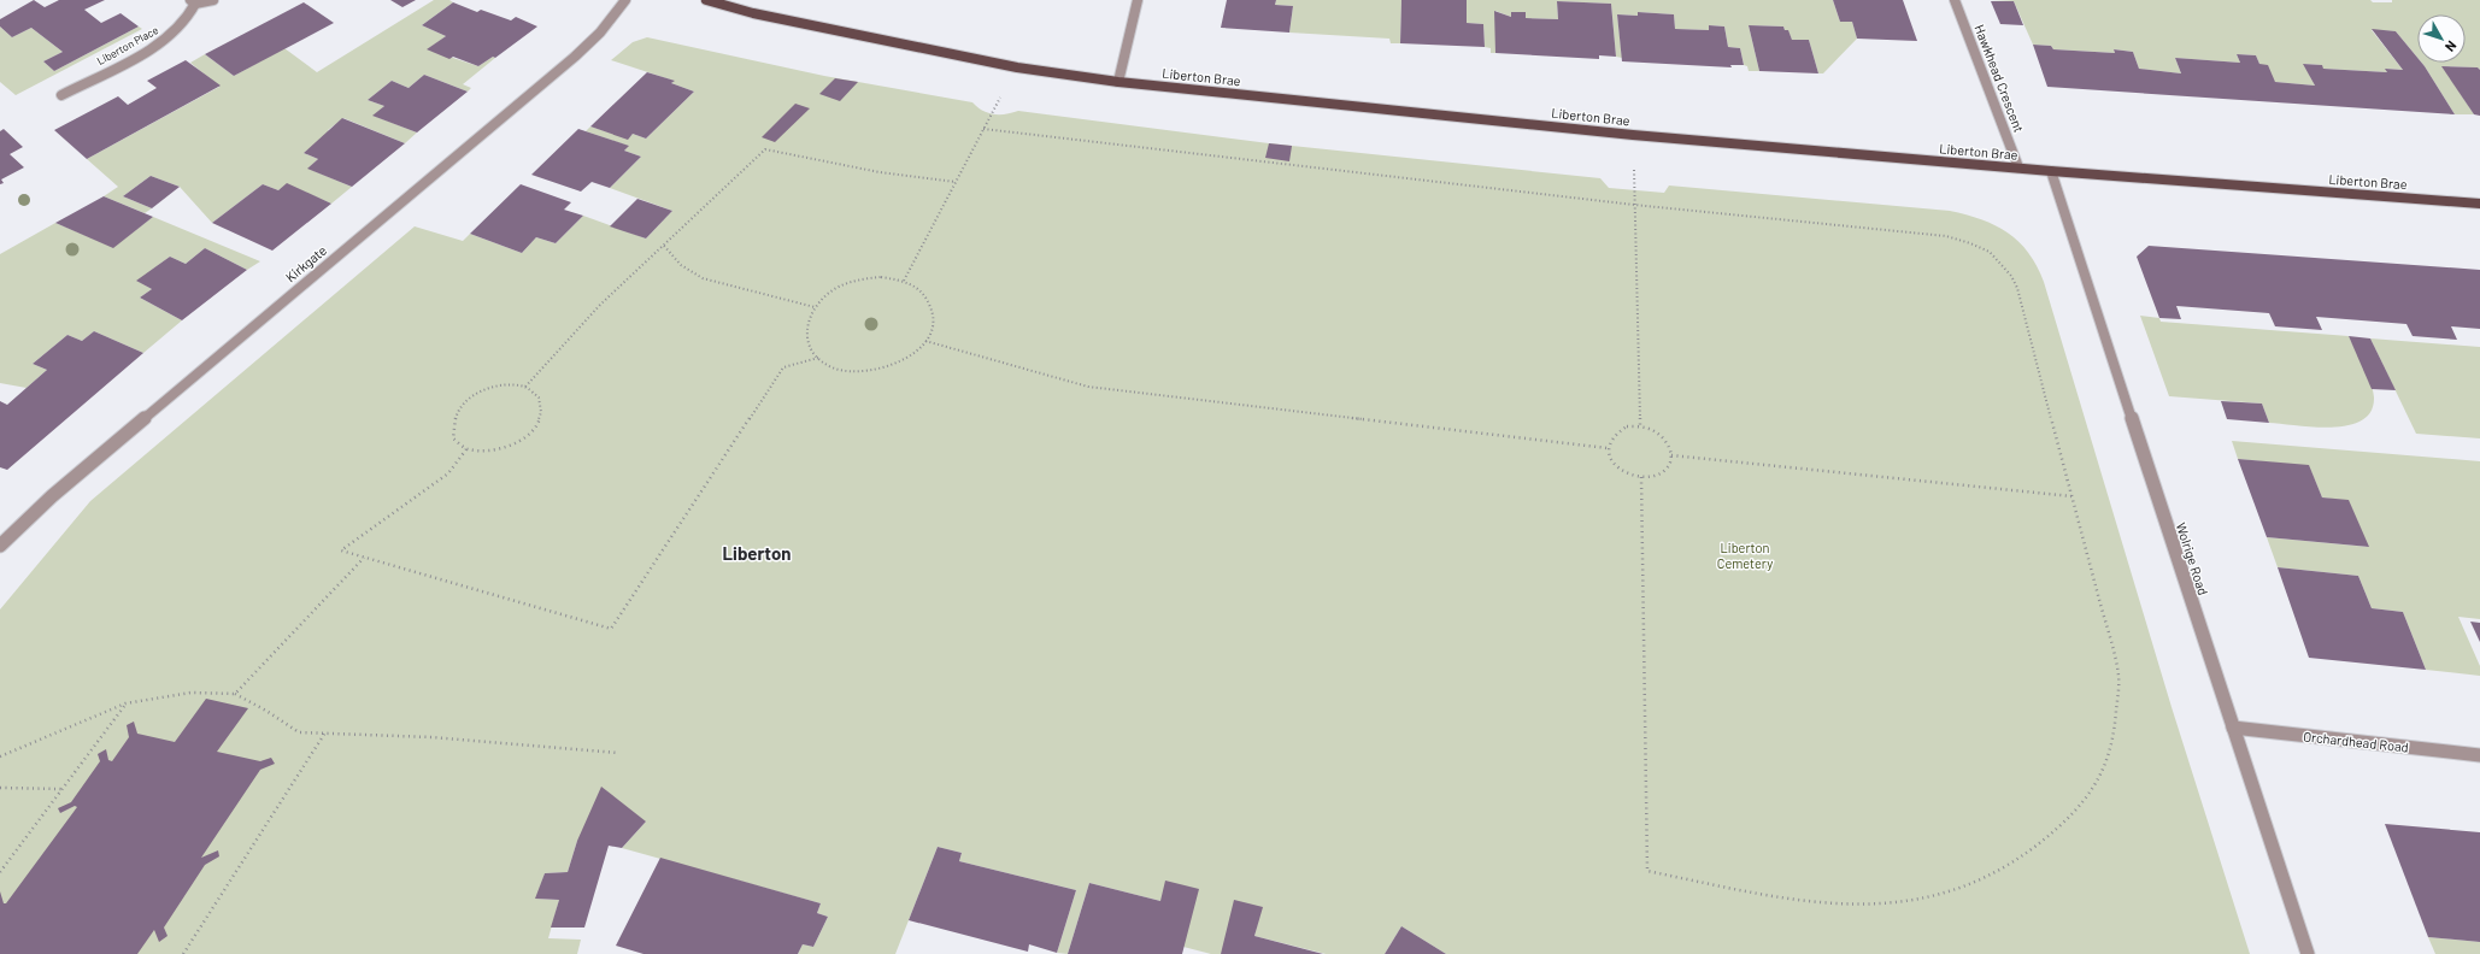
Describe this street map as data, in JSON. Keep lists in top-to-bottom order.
{
  "streets": {
    "main road": ["Liberton Brae"],
    "street": [
      "Liberton Place",
      "Hawkhead Crescent",
      "Kirkgate",
      "Wolrige Road",
      "Orchardhead Road"
    ]
  },
  "crossings": [
    ["Liberton Brae", "Hawkhead Crescent"],
    ["Liberton Brae", "Wolrige Road"],
    ["Wolrige Road", "Orchardhead Road"]
  ],
  "districts": ["Liberton"],
  "parks": ["Liberton Cemetery"],
  "north": "bottom right"
}
